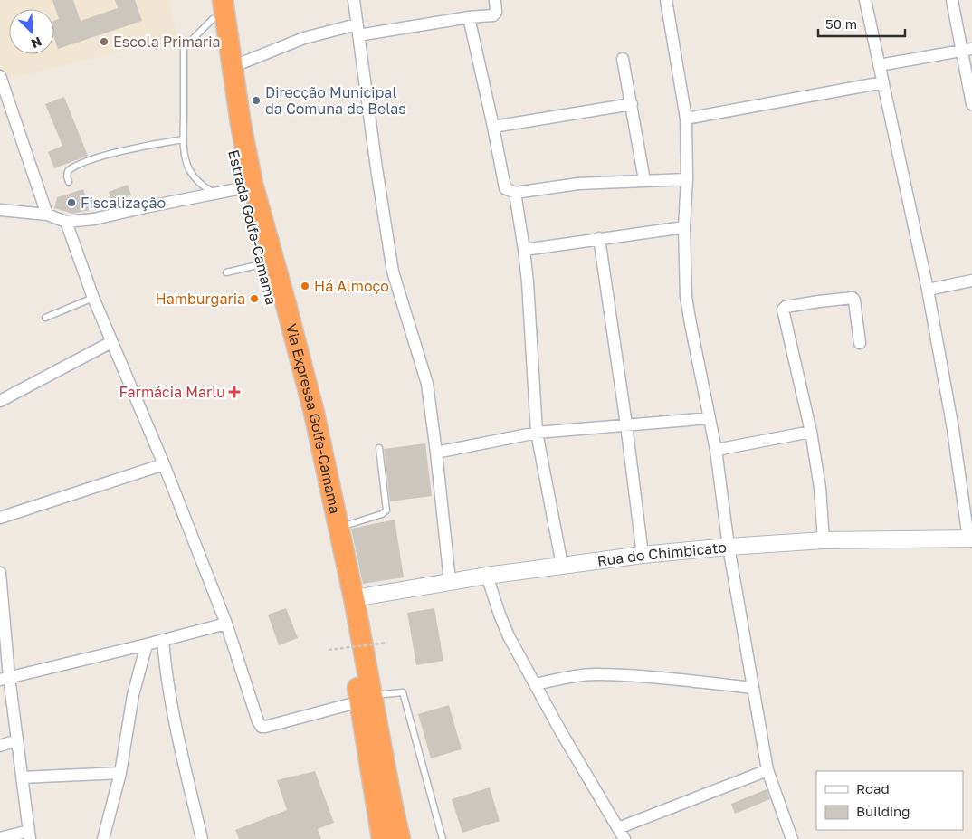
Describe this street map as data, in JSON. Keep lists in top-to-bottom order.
{
  "streets": {
    "highway": ["Estrada Golfe-Camama", "Via Expressa Golfe-Camama"],
    "street": ["Rua do Chimbicato"]
  },
  "crossings": [
    ["Estrada Golfe-Camama", "Via Expressa Golfe-Camama"],
    ["Via Expressa Golfe-Camama", "Rua do Chimbicato"]
  ],
  "places": {
    "other": [
      "Escola Primaria",
      "Direcção Municipal da Comuna de Belas",
      "Fiscalização",
      "Há Almoço",
      "Hamburgaria"
    ],
    "health": ["Farmácia Marlu"]
  },
  "legend": ["Road", "Building"],
  "scale_bar": "50 m",
  "north": "bottom right"
}
